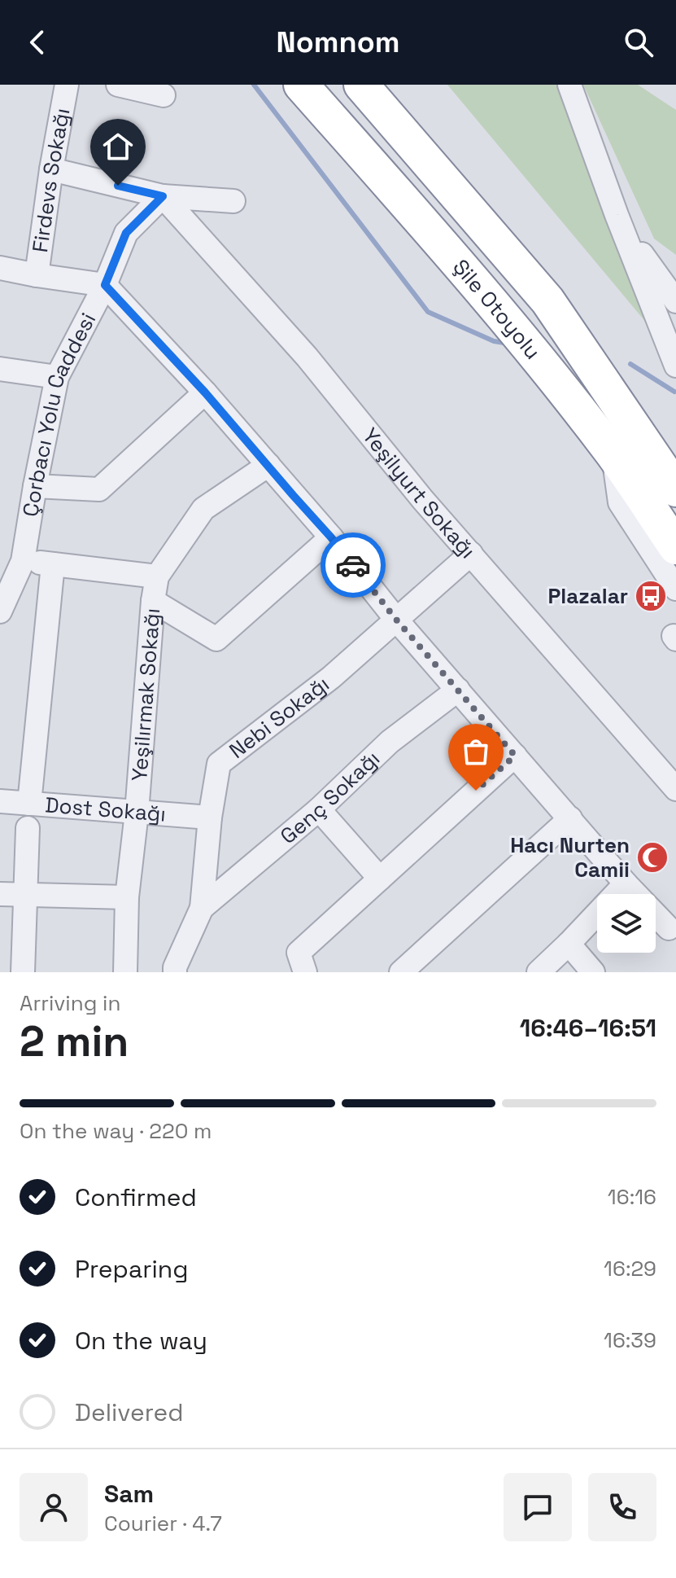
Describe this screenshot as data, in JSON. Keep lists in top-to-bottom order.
{
  "streets": {
    "highway": ["Şile Otoyolu"],
    "street": [
      "Firdevs Sokağı",
      "Çorbacı Yolu Caddesi",
      "Yeşilyurt Sokağı",
      "Yeşilırmak Sokağı",
      "Nebi Sokağı",
      "Genç Sokağı",
      "Dost Sokağı"
    ]
  },
  "crossings": [
    ["Çorbacı Yolu Caddesi", "Yeşilyurt Sokağı"],
    ["Yeşilyurt Sokağı", "Nebi Sokağı"],
    ["Yeşilırmak Sokağı", "Dost Sokağı"],
    ["Nebi Sokağı", "Genç Sokağı"],
    ["Nebi Sokağı", "Dost Sokağı"]
  ],
  "places": {
    "bus stop": ["Plazalar"],
    "mosque": ["Hacı Nurten Camii"]
  },
  "page": {
    "header": "Nomnom",
    "heading": ["2 min", "Arriving in", "16:46–16:51"],
    "panel": ["Sam", "Courier · 4.7"],
    "bar": "On the way · 220 m",
    "list": [
      ["Confirmed", "16:16"],
      ["Preparing", "16:29"],
      ["On the way", "16:39"],
      "Delivered"
    ]
  }
}
